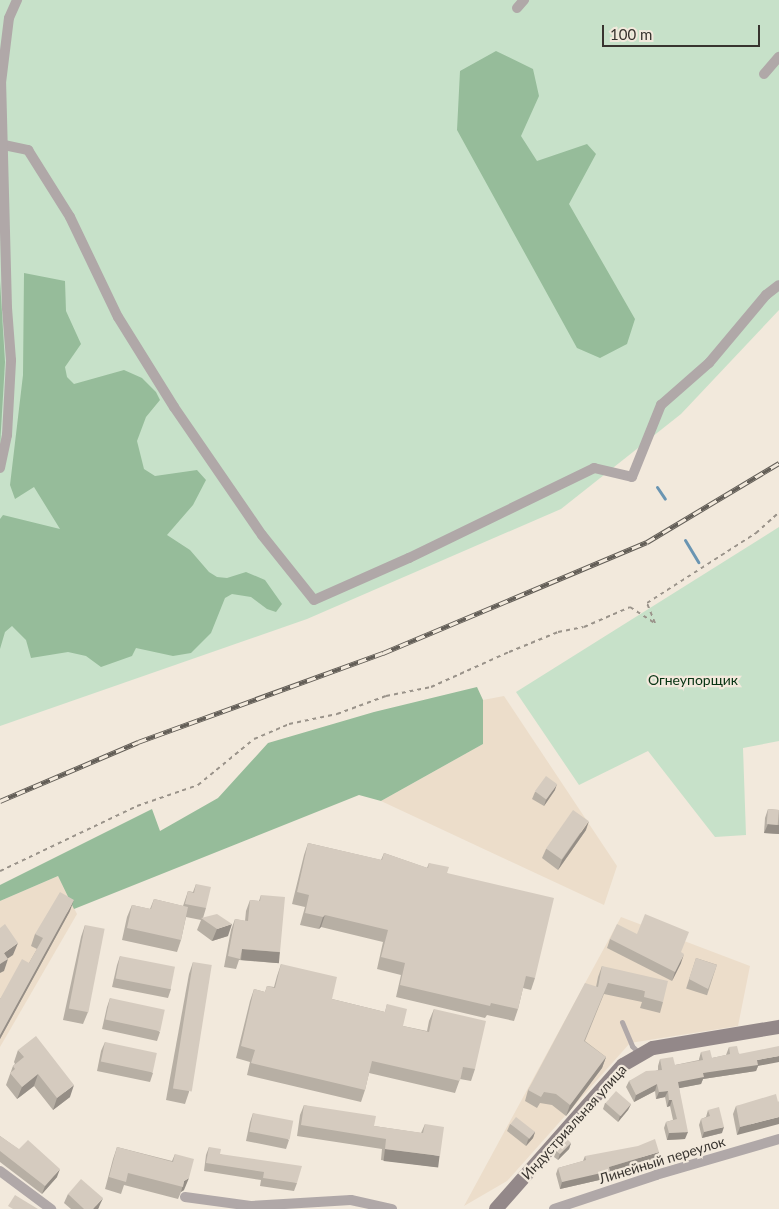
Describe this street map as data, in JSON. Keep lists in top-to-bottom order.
{
  "streets": {
    "street": ["Индустриальная улица", "Линейный переулок"]
  },
  "parks": ["Огнеупорщик"],
  "scale_bar": "100 m"
}
